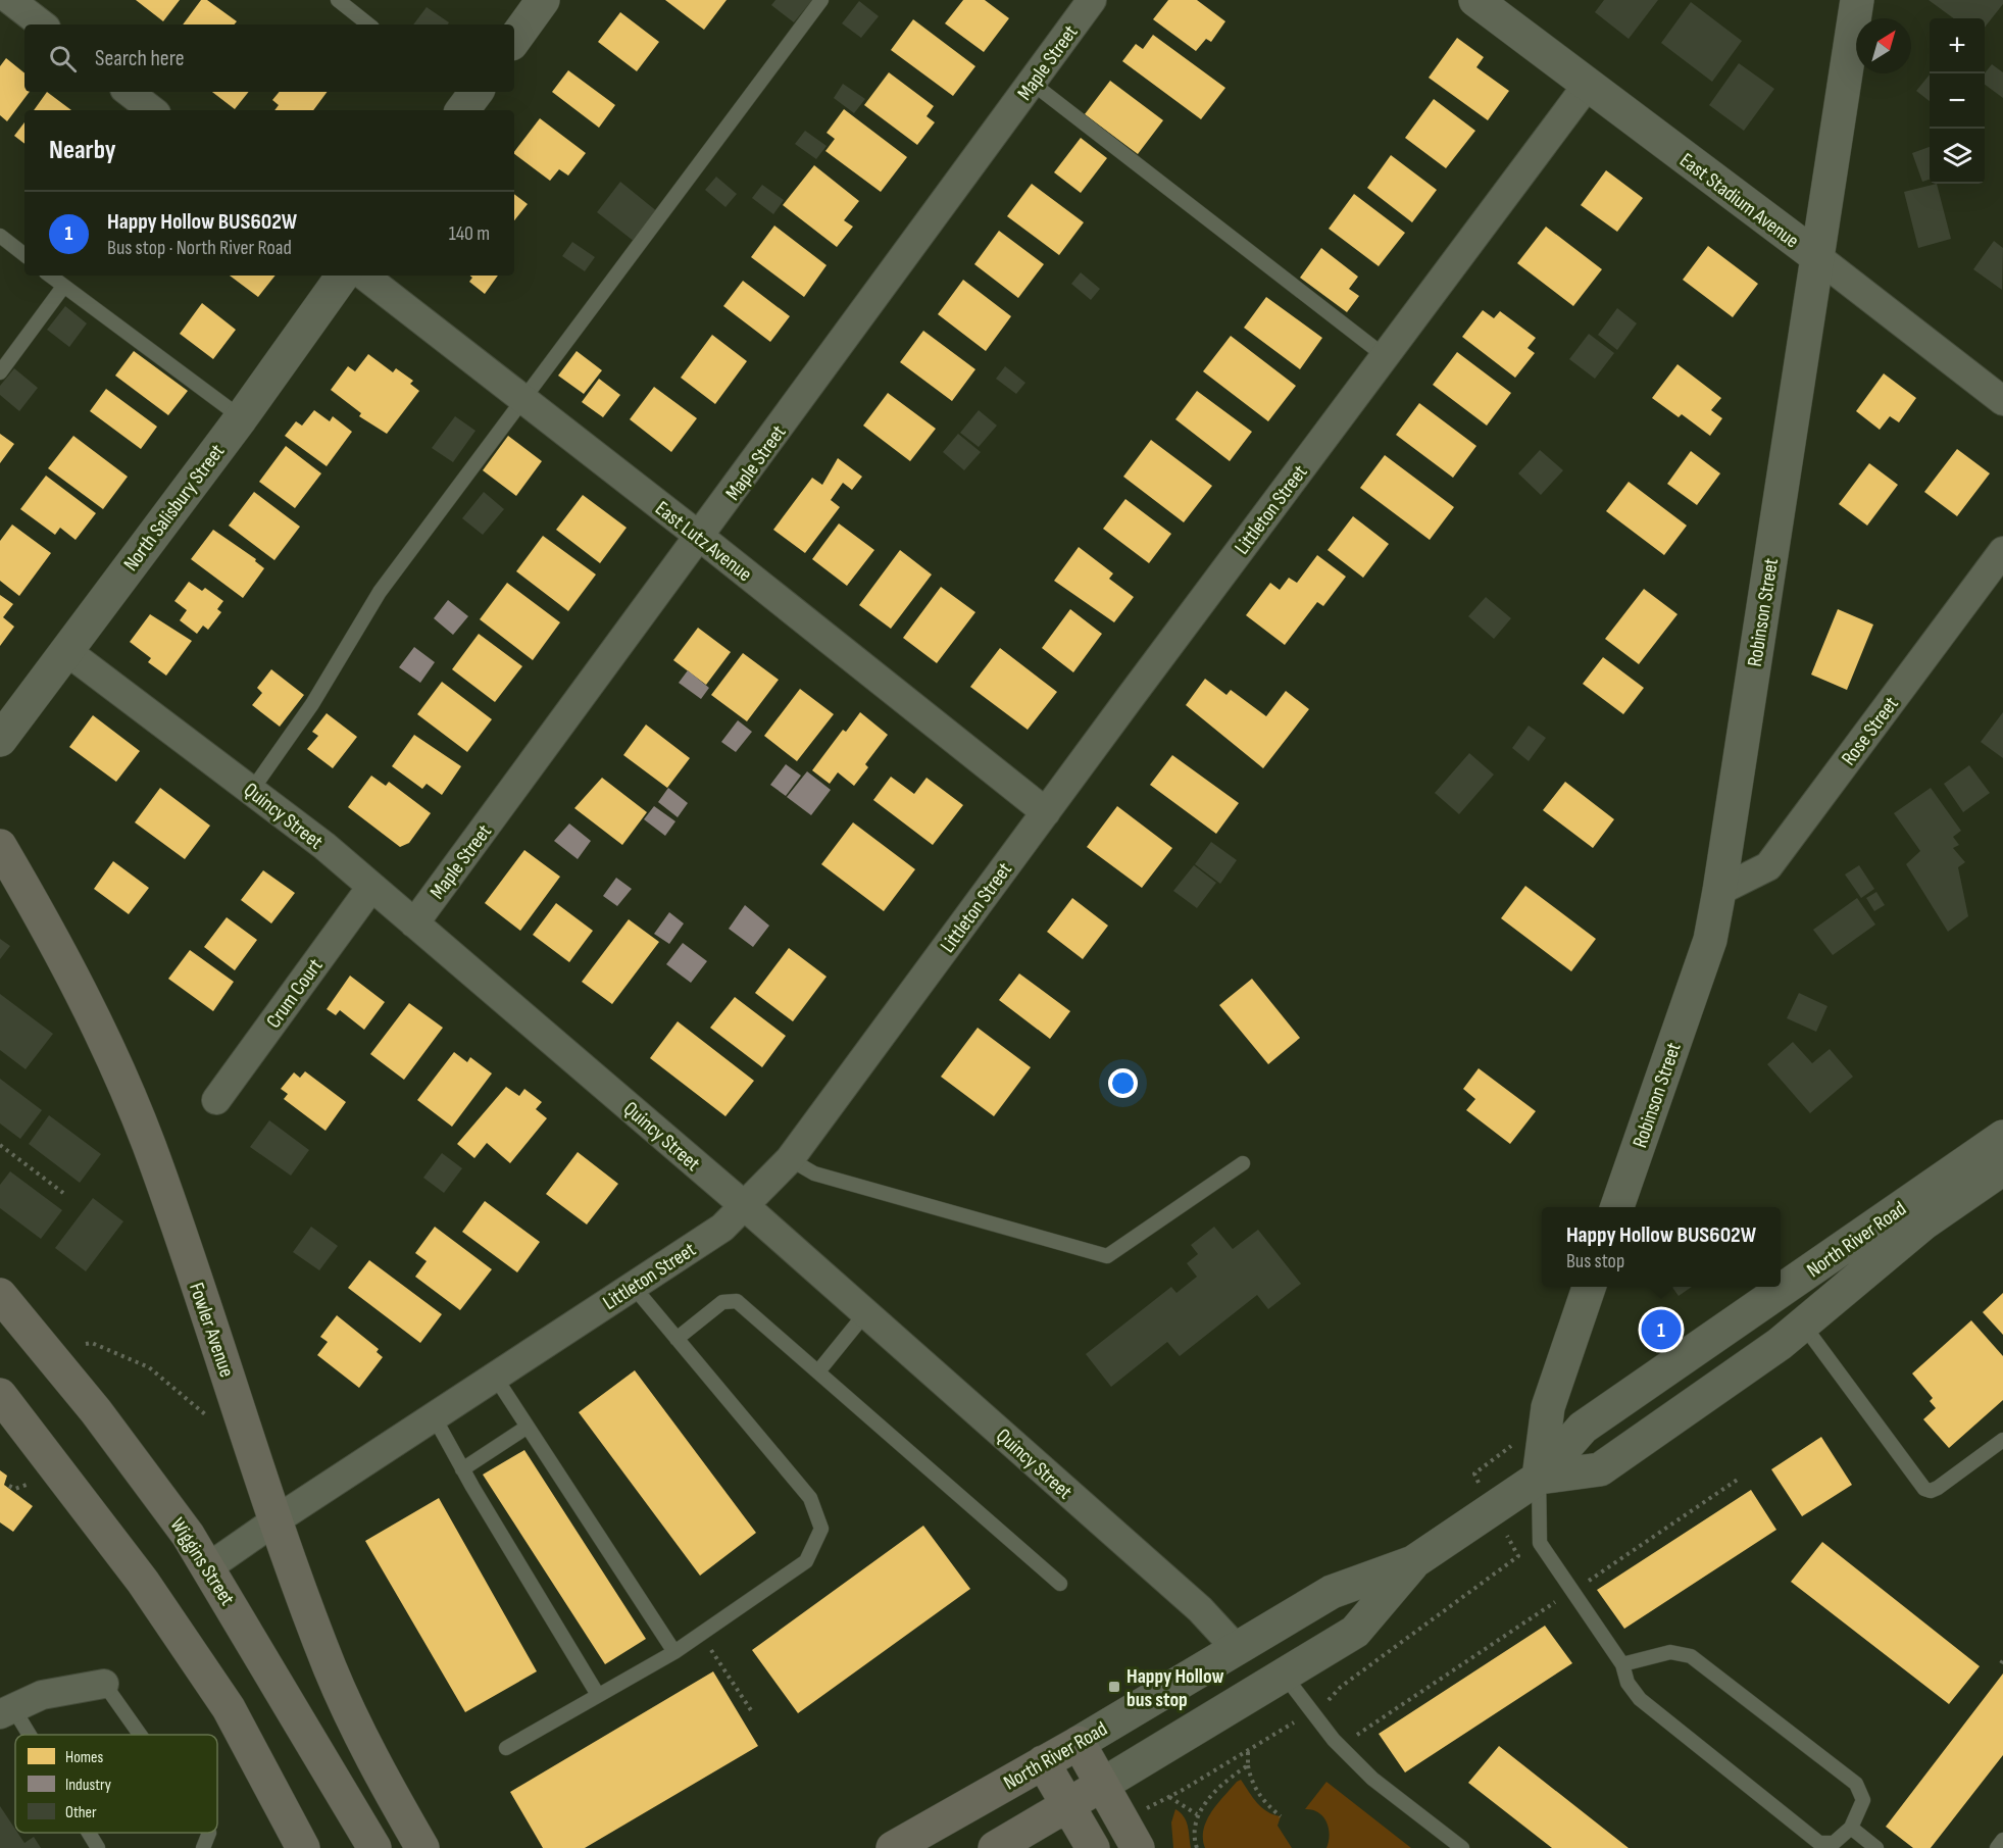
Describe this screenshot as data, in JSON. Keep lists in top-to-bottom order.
{
  "streets": {
    "main road": ["North River Road", "Fowler Avenue", "Wiggins Street"],
    "street": [
      "Maple Street",
      "East Stadium Avenue",
      "North Salisbury Street",
      "Littleton Street",
      "East Lutz Avenue",
      "Robinson Street",
      "Rose Street",
      "Quincy Street",
      "Crum Court"
    ]
  },
  "crossings": [
    ["Maple Street", "East Lutz Avenue"],
    ["Maple Street", "Quincy Street"],
    ["East Stadium Avenue", "Littleton Street"],
    ["East Stadium Avenue", "Robinson Street"],
    ["North Salisbury Street", "Quincy Street"],
    ["Littleton Street", "East Lutz Avenue"],
    ["Littleton Street", "Quincy Street"],
    ["Littleton Street", "Fowler Avenue"],
    ["Littleton Street", "Wiggins Street"],
    ["Robinson Street", "Rose Street"],
    ["Quincy Street", "Crum Court"],
    ["Quincy Street", "North River Road"]
  ],
  "places": {
    "transit": ["Happy Hollow bus stop"]
  },
  "legend": ["Homes", "Industry", "Other"],
  "north": "top right",
  "page": {
    "map_buttons": ["+", "−"],
    "search": "Search here",
    "heading": "Nearby",
    "list": [
      {
        "mark": "1",
        "name": "Happy Hollow BUS602W",
        "note": "Bus stop · North River Road",
        "value": "140 m"
      }
    ],
    "popup": ["Happy Hollow BUS602W", "Bus stop"],
    "pins": "1"
  }
}
